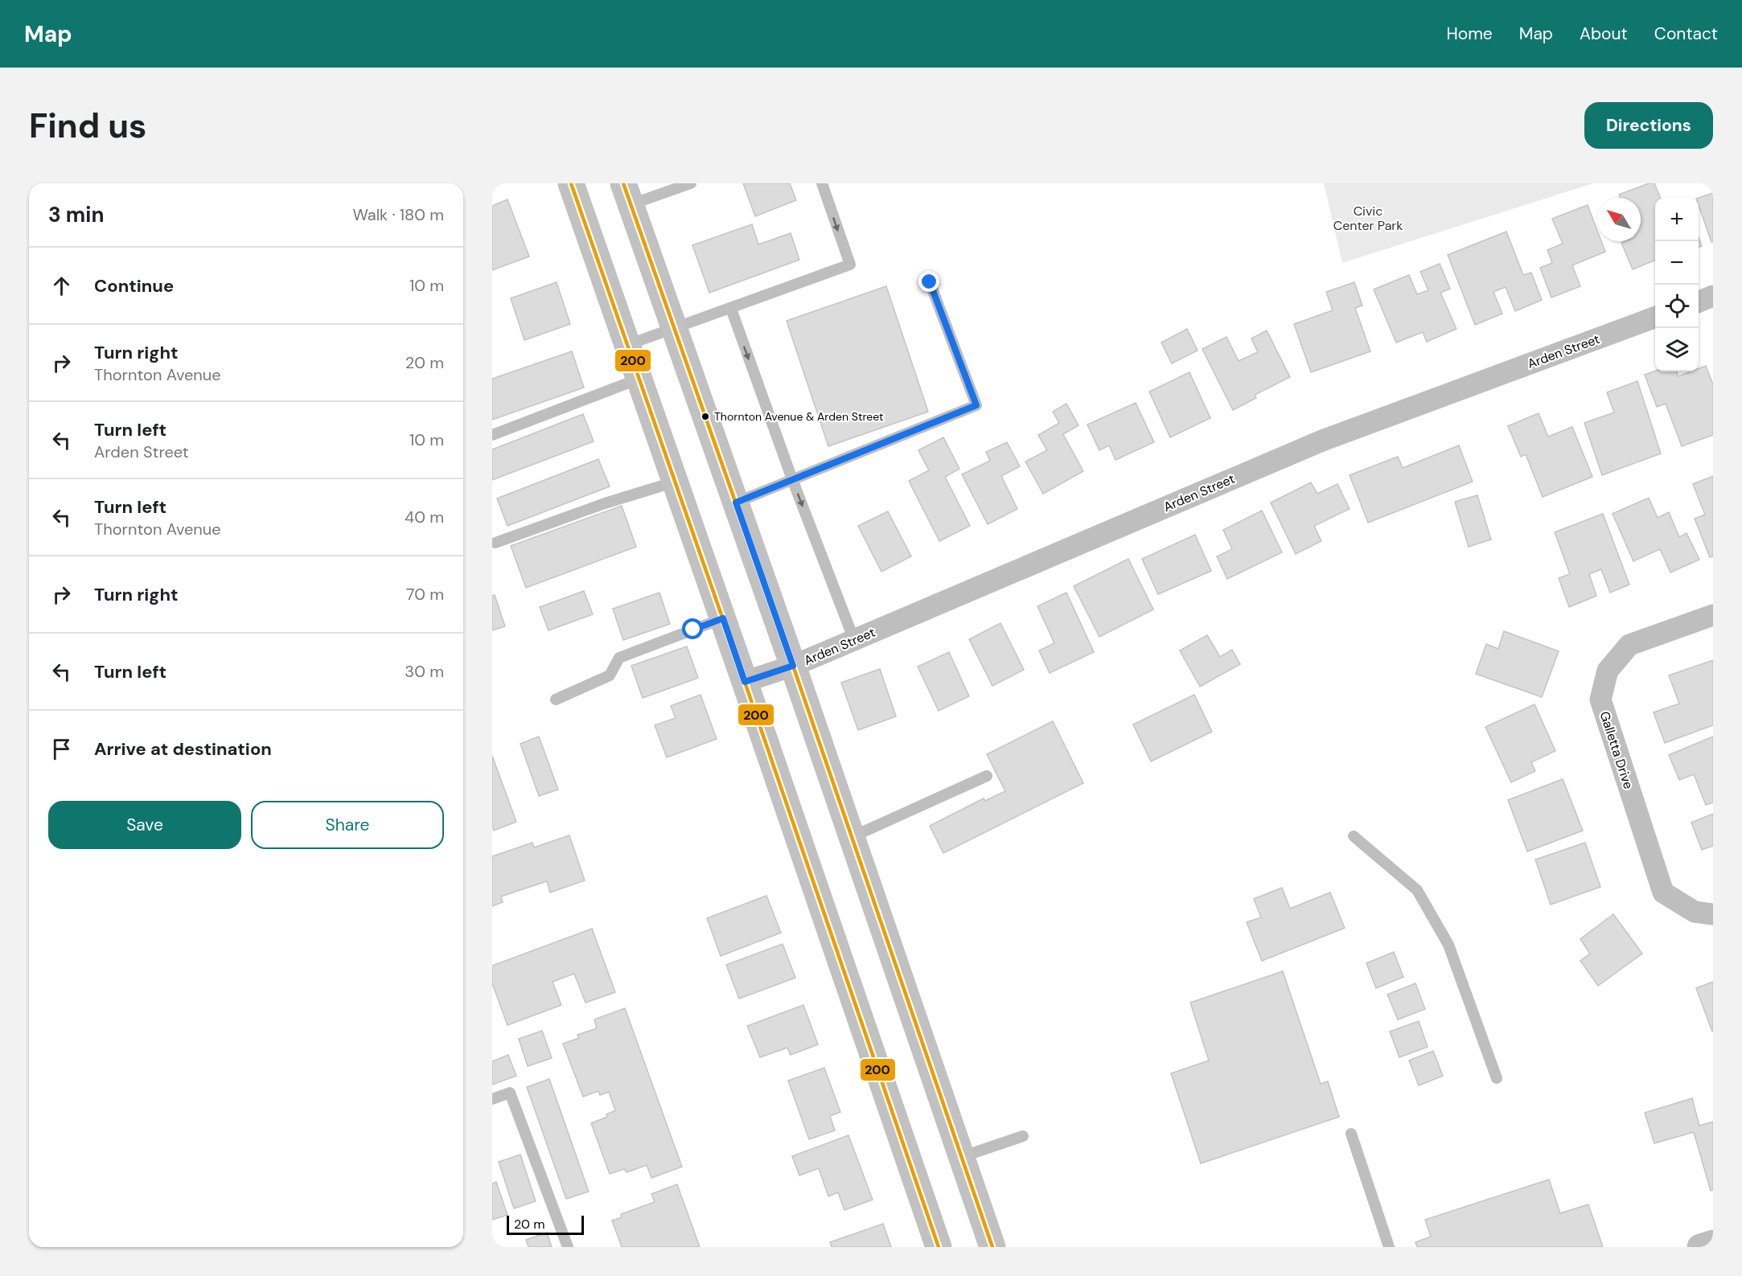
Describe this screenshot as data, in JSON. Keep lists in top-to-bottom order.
{
  "streets": {
    "street": ["Arden Street", "Galletta Drive"]
  },
  "parks": ["Civic Center Park"],
  "places": ["Thornton Avenue & Arden Street"],
  "lines": ["transit line 200"],
  "scale_bar": "20 m",
  "north": "top left",
  "page": {
    "header": "Map",
    "nav": [
      "Home",
      "Map",
      "About",
      "Contact"
    ],
    "buttons": [
      "Directions",
      ["Save", "Share"]
    ],
    "title": "Find us",
    "heading": ["3 min", "Walk · 180 m"],
    "map_buttons": ["+", "−"],
    "list": [
      ["Continue", "10 m"],
      ["Turn right", "Thornton Avenue", "20 m"],
      ["Turn left", "Arden Street", "10 m"],
      ["Turn left", "Thornton Avenue", "40 m"],
      ["Turn right", "70 m"],
      ["Turn left", "30 m"],
      "Arrive at destination"
    ],
    "scale": "20 m"
  }
}
